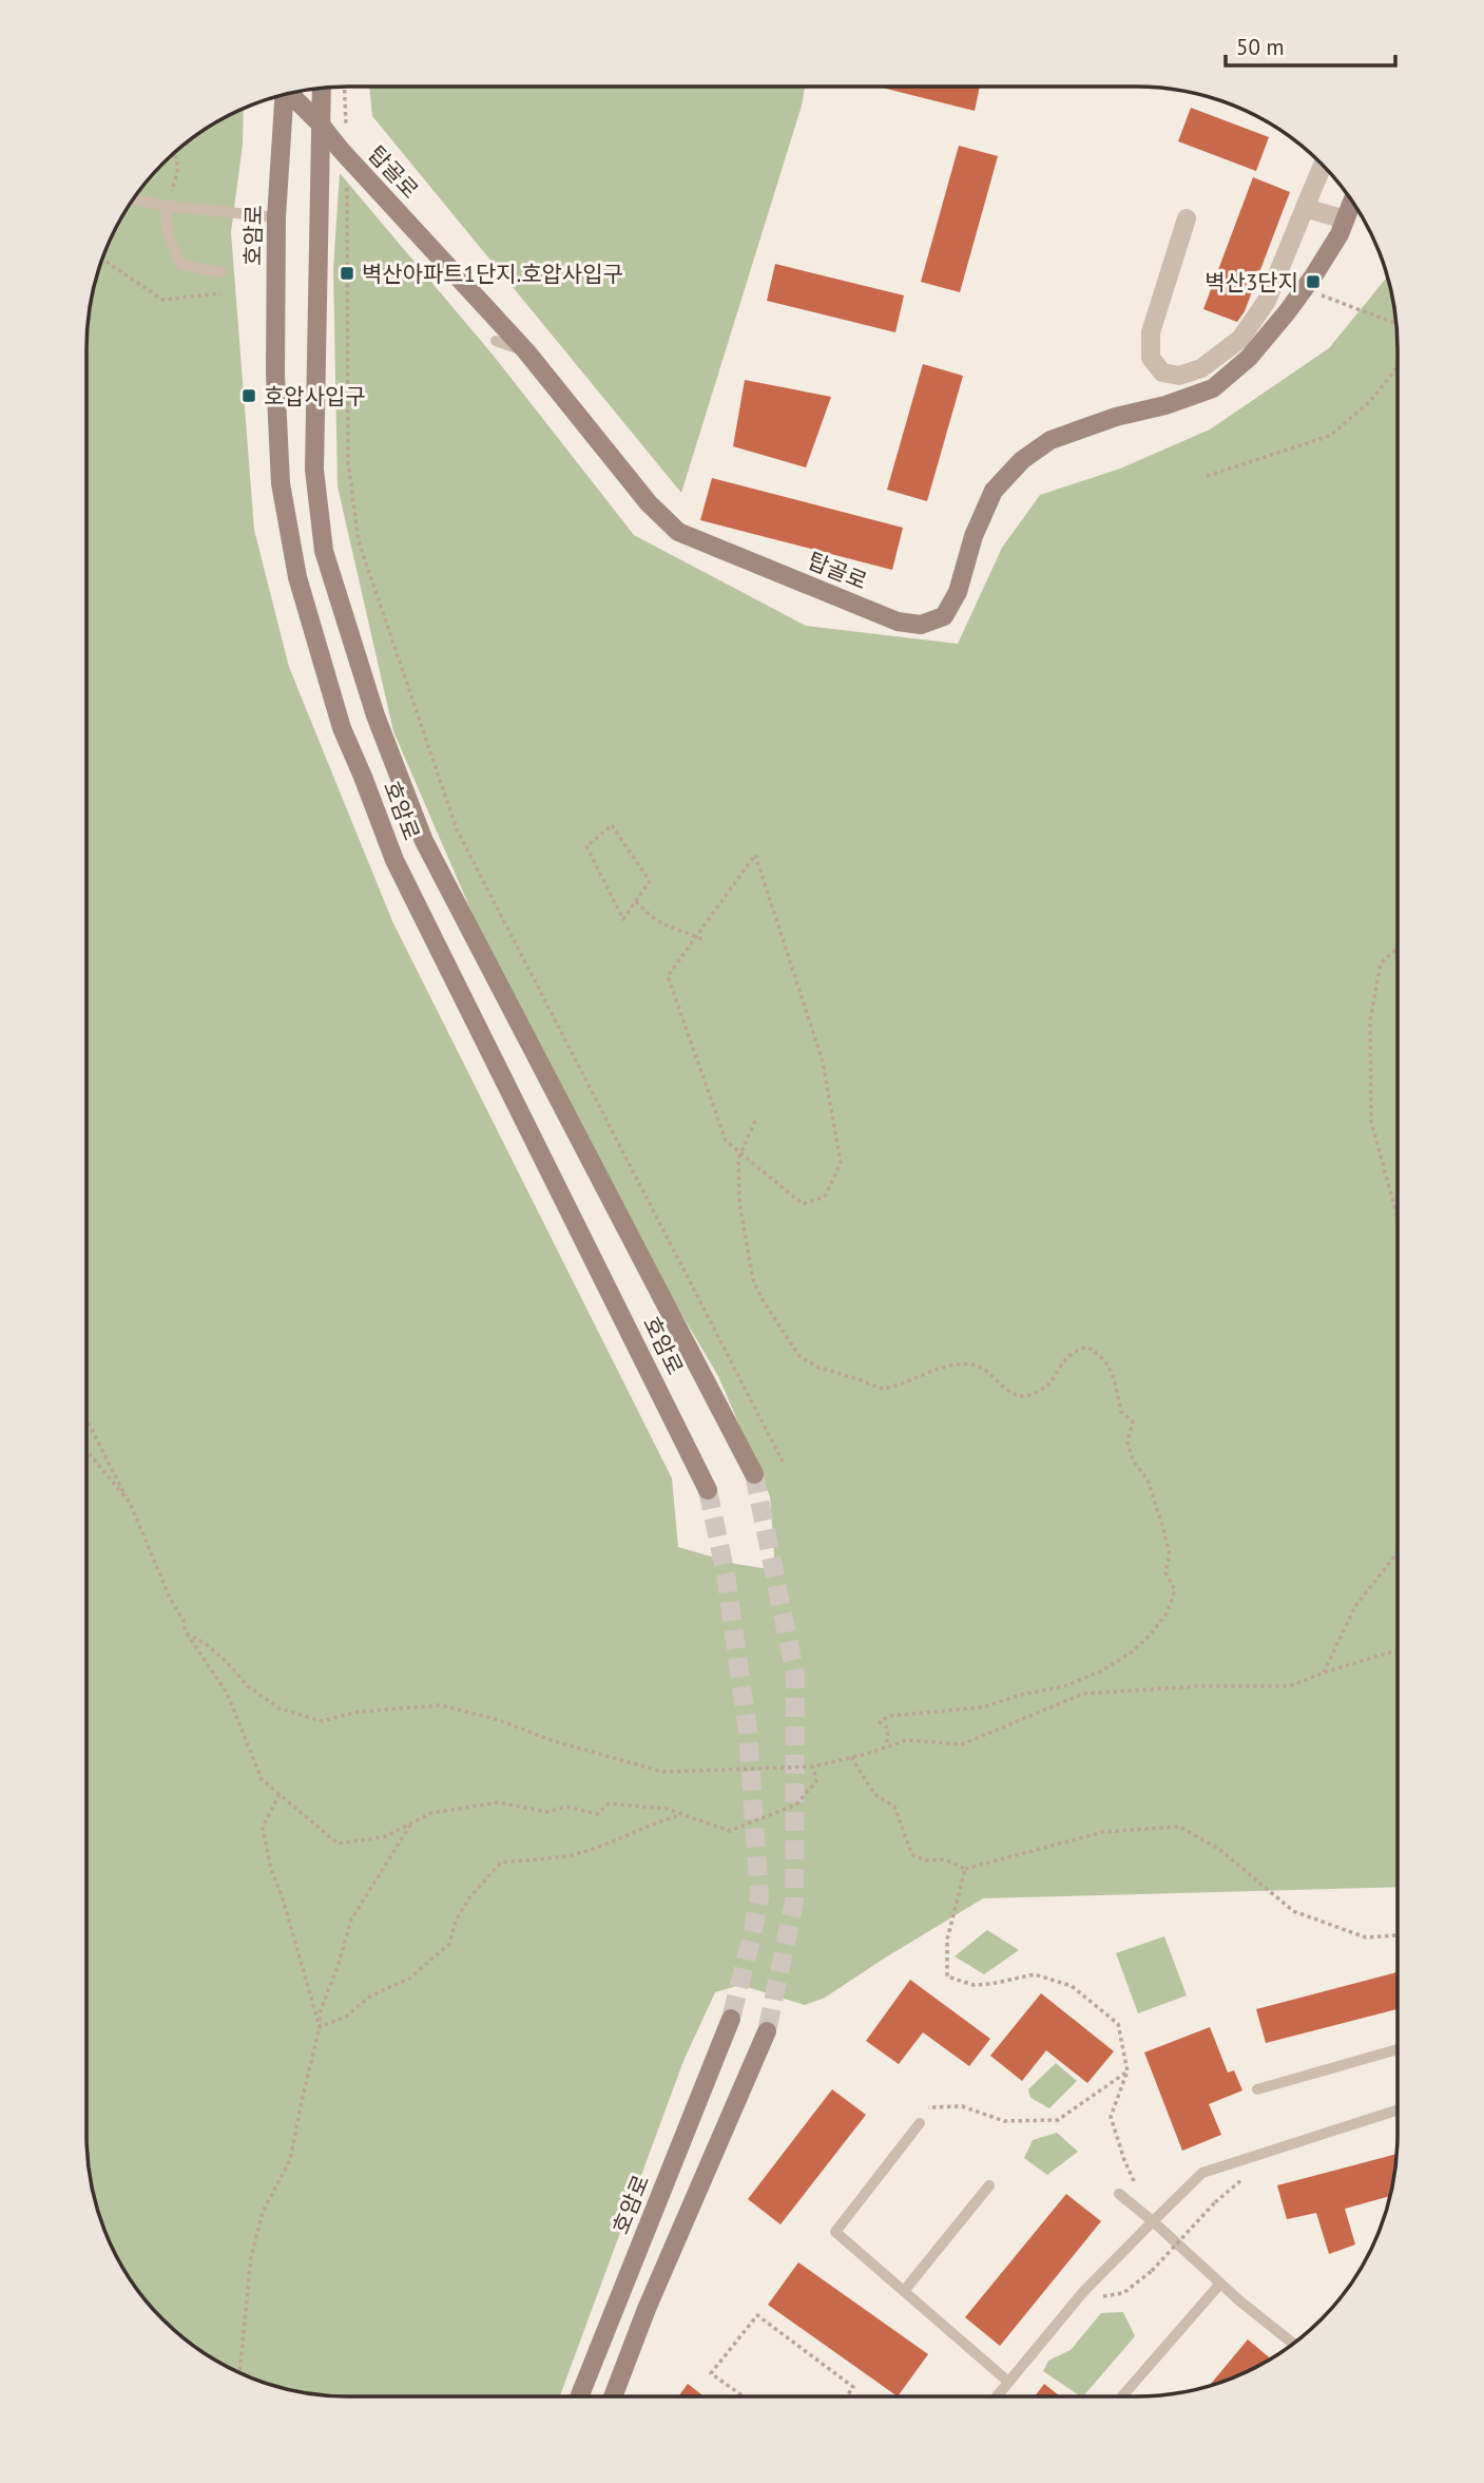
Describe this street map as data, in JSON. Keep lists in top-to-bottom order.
{
  "streets": {
    "main road": ["탑골로", "호암로"]
  },
  "places": {
    "transit": ["벽산아파트1단지.호압사입구", "벽산3단지", "호압사입구"]
  },
  "scale_bar": "50 m"
}
